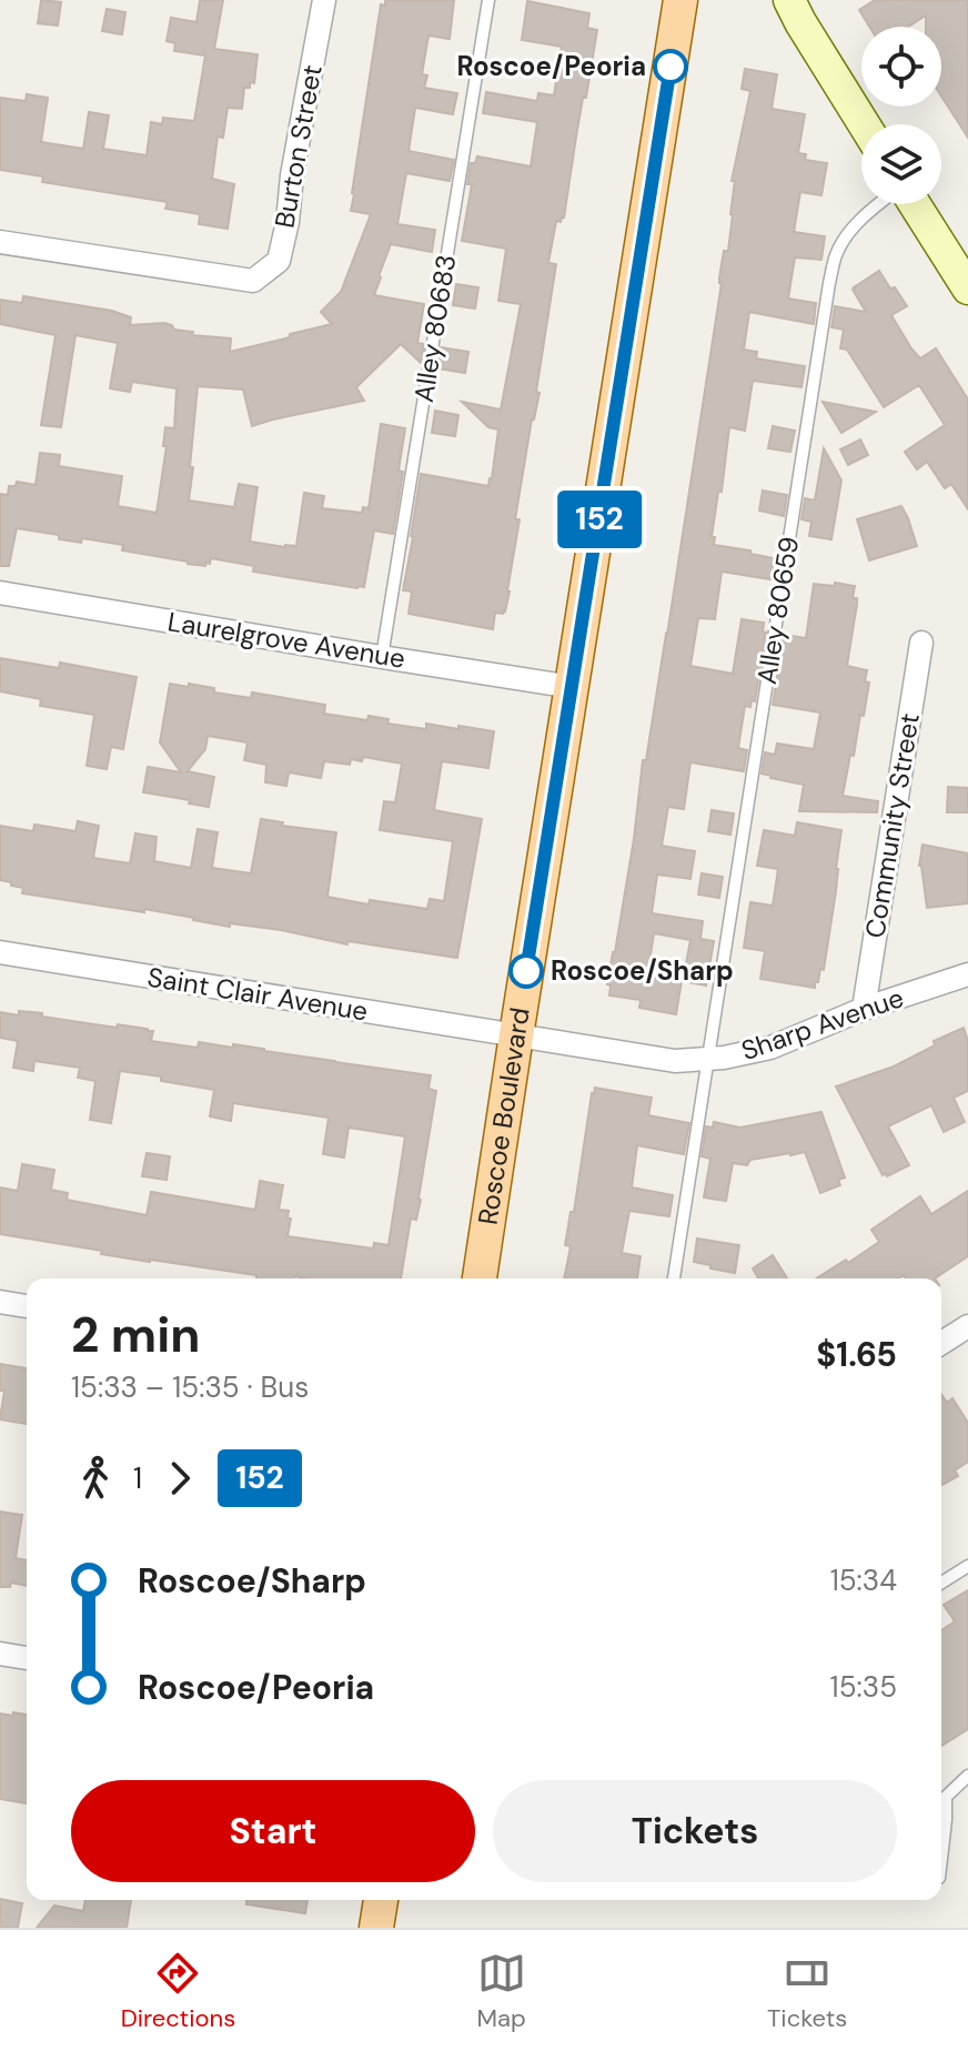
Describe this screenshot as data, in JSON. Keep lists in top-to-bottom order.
{
  "streets": {
    "main road": ["Roscoe Boulevard"],
    "street": [
      "Burton Street",
      "Laurelgrove Avenue",
      "Community Street",
      "Saint Clair Avenue",
      "Sharp Avenue"
    ],
    "lane": ["Alley 80683", "Alley 80659"]
  },
  "crossings": [
    ["Alley 80683", "Laurelgrove Avenue"],
    ["Alley 80659", "Sharp Avenue"],
    ["Laurelgrove Avenue", "Roscoe Boulevard"],
    ["Community Street", "Sharp Avenue"],
    ["Saint Clair Avenue", "Sharp Avenue"],
    ["Saint Clair Avenue", "Roscoe Boulevard"],
    ["Sharp Avenue", "Roscoe Boulevard"]
  ],
  "places": ["Roscoe/Peoria", "Roscoe/Sharp"],
  "lines": ["bus line 152"],
  "page": {
    "on_map": "152",
    "heading": ["2 min", "15:33 – 15:35 · Bus", "$1.65"],
    "legs": ["1", "152"],
    "list": [
      {
        "name": "Roscoe/Sharp",
        "value": "15:34"
      },
      {
        "name": "Roscoe/Peoria",
        "value": "15:35"
      }
    ],
    "buttons": ["Start", "Tickets"],
    "tabs": ["Directions", "Map", "Tickets"]
  }
}
